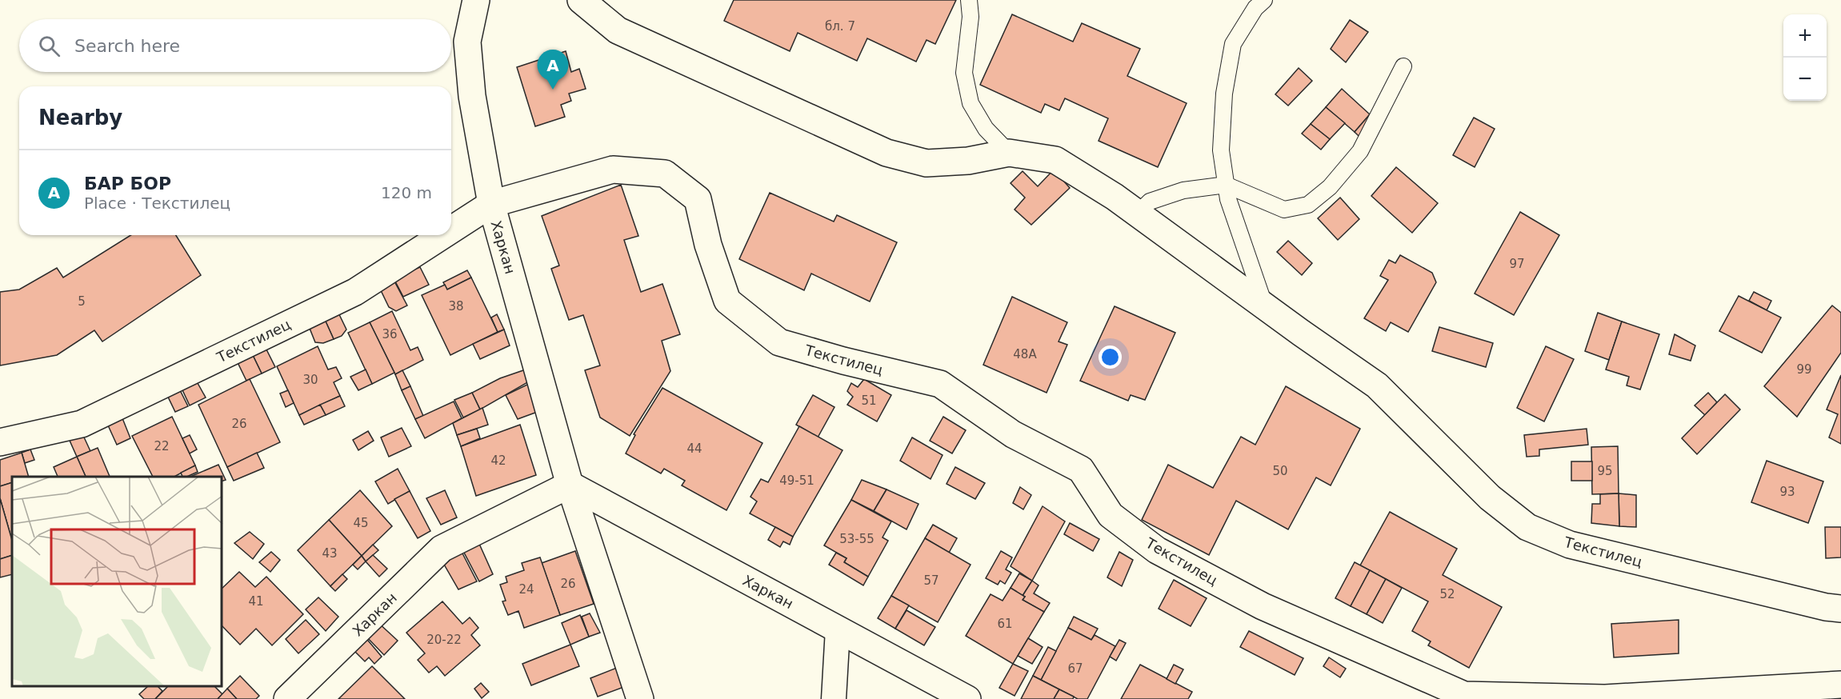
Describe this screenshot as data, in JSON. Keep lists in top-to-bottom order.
{
  "streets": {
    "street": ["Харкан", "Текстилец"]
  },
  "crossings": [
    ["Харкан", "Текстилец"]
  ],
  "house_numbers": [
    "бл. 7",
    "97",
    "5",
    "38",
    "36",
    "48А",
    "99",
    "30",
    "51",
    "26",
    "22",
    "44",
    "42",
    "50",
    "95",
    "49-51",
    "93",
    "45",
    "53-55",
    "43",
    "57",
    "26",
    "24",
    "52",
    "41",
    "61",
    "20-22",
    "67"
  ],
  "page": {
    "map_buttons": ["+", "−"],
    "search": "Search here",
    "pins": "A",
    "heading": "Nearby",
    "list": [
      {
        "mark": "A",
        "name": "БАР БОР",
        "note": "Place · Текстилец",
        "value": "120 m"
      }
    ]
  }
}
